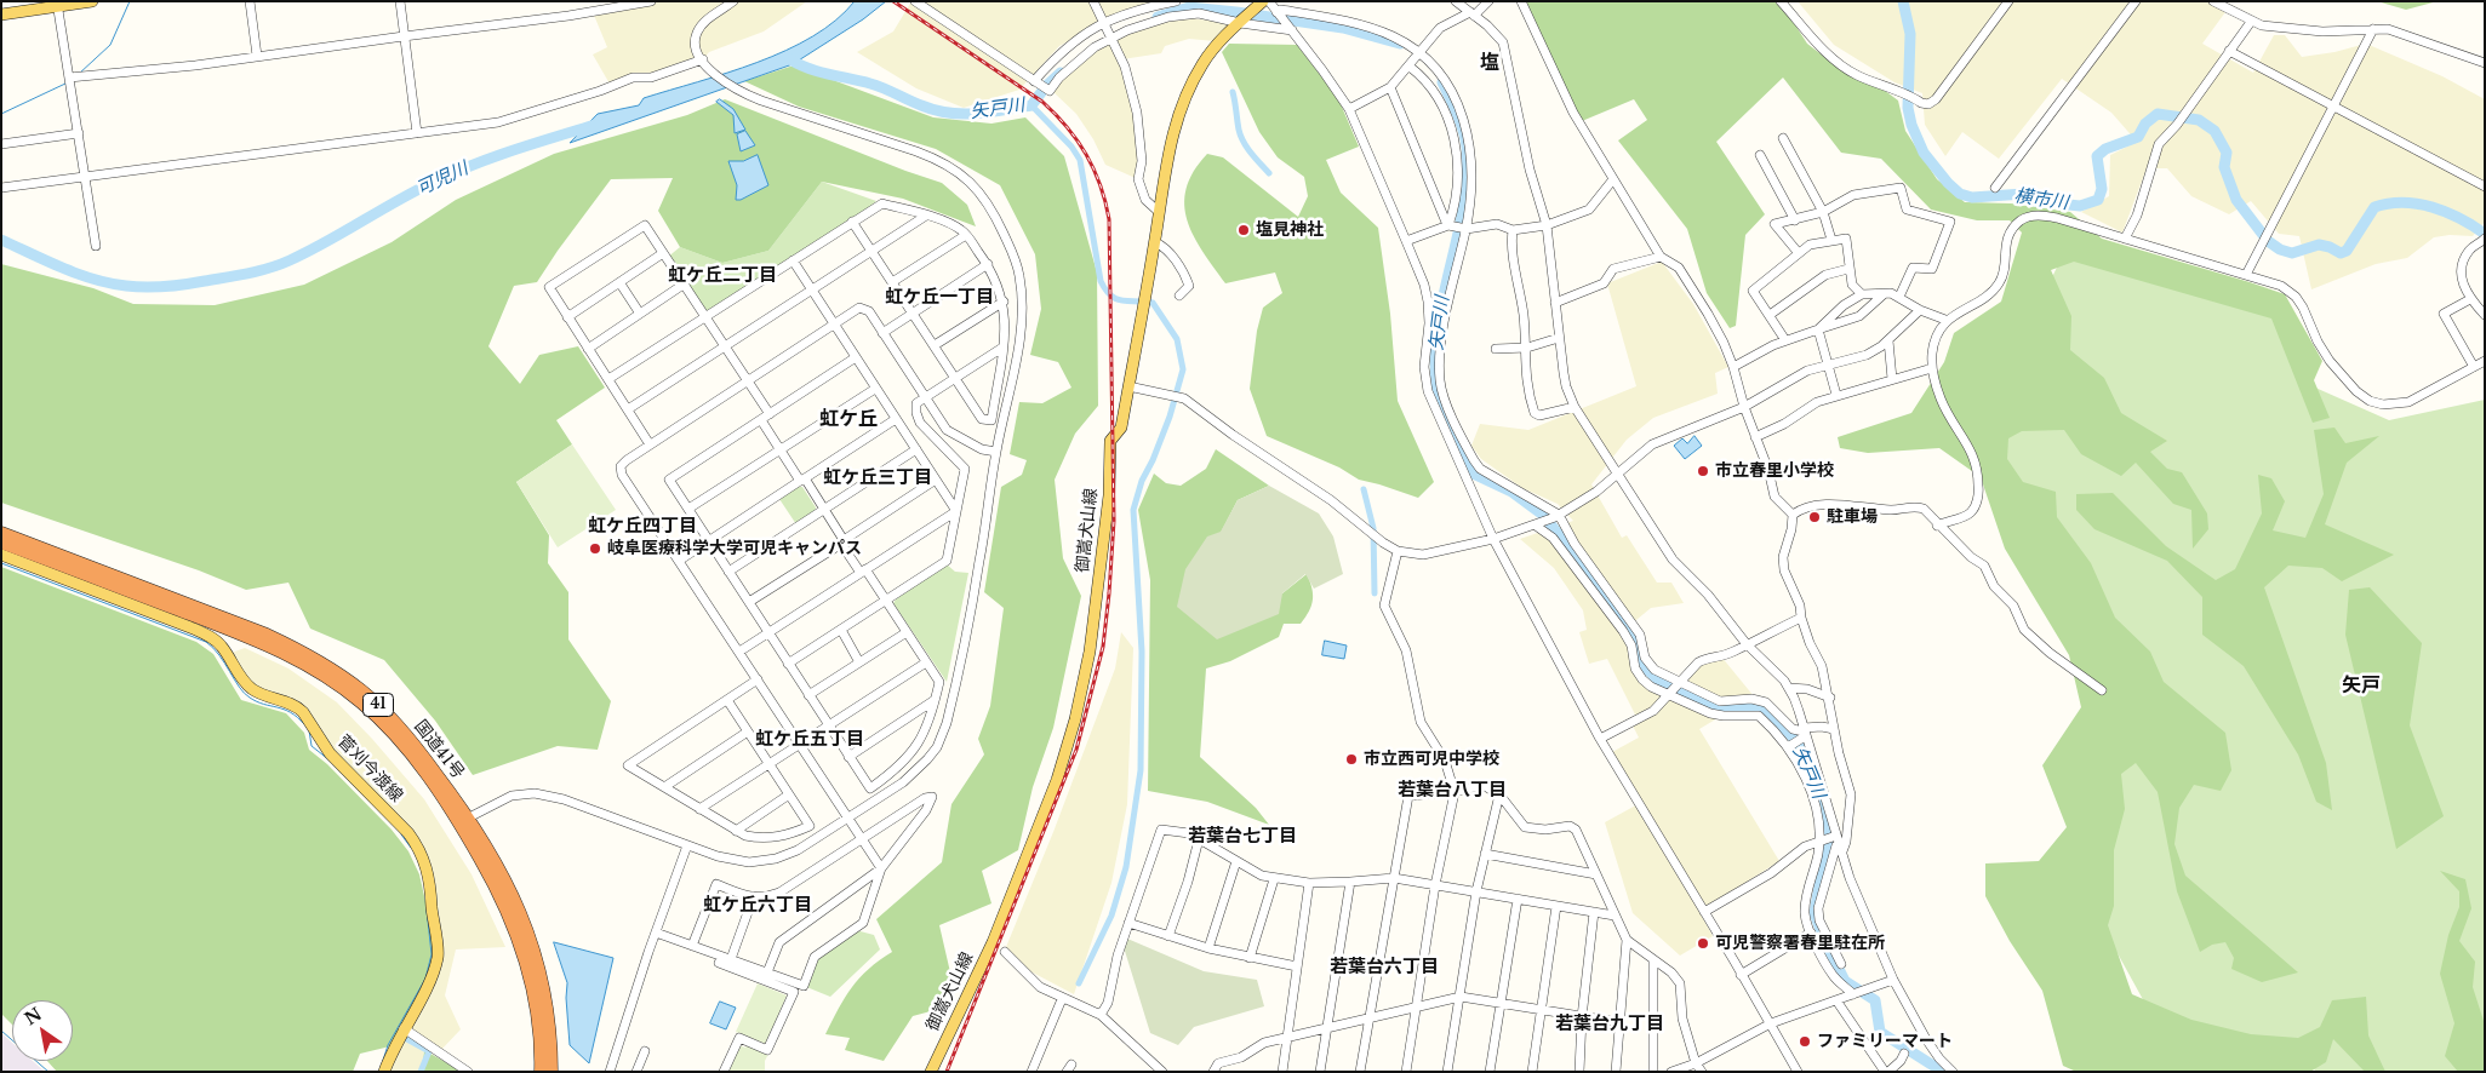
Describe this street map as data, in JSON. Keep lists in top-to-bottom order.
{
  "streets": {
    "highway": ["41", "国道41号"],
    "main road": ["御嵩犬山線", "菅刈今渡線"]
  },
  "districts": [
    "塩",
    "虹ケ丘二丁目",
    "虹ケ丘一丁目",
    "虹ケ丘",
    "虹ケ丘三丁目",
    "虹ケ丘四丁目",
    "矢戸",
    "虹ケ丘五丁目",
    "若葉台八丁目",
    "若葉台七丁目",
    "虹ケ丘六丁目",
    "若葉台六丁目",
    "若葉台九丁目"
  ],
  "water": ["矢戸川", "可児川", "横市川"],
  "places": [
    "塩見神社",
    "市立春里小学校",
    "駐車場",
    "岐阜医療科学大学可児キャンパス",
    "市立西可児中学校",
    "可児警察署春里駐在所",
    "ファミリーマート"
  ],
  "north": "top left"
}
